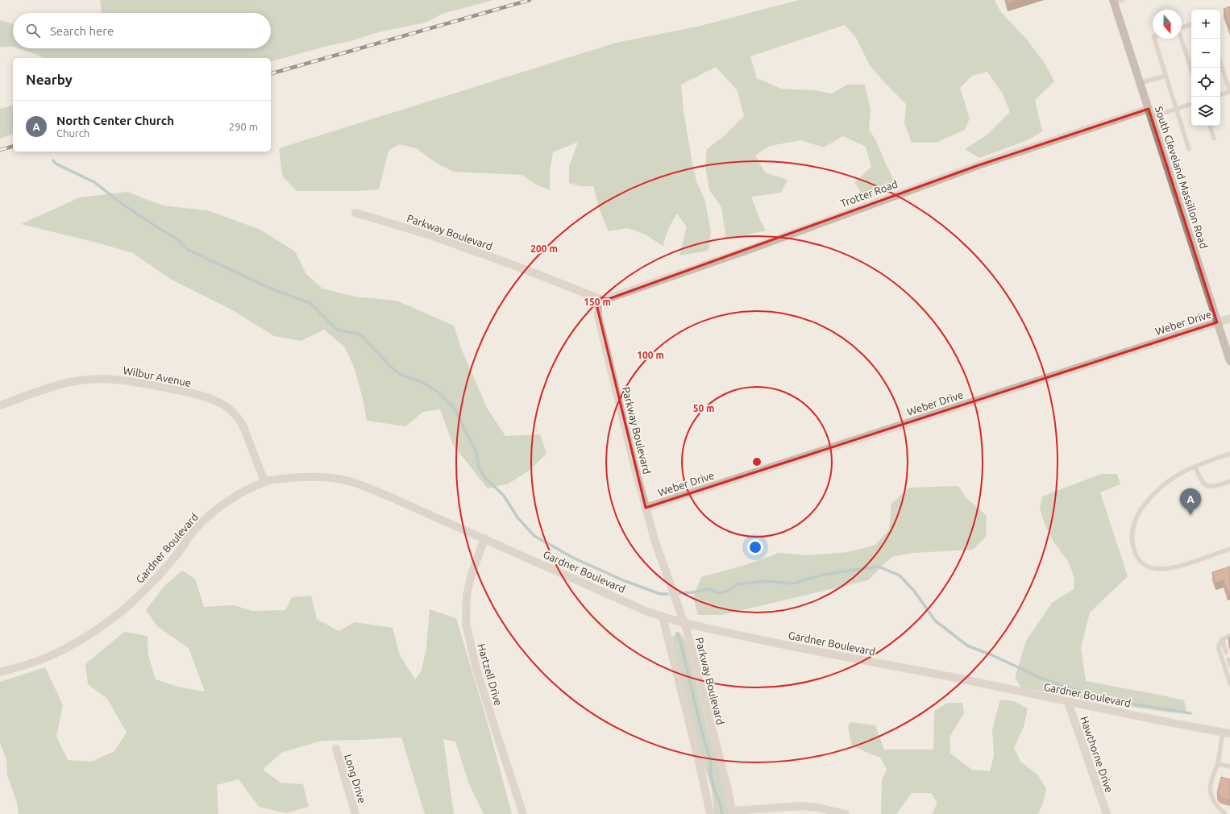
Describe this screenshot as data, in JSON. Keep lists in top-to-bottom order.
{
  "streets": {
    "main road": ["South Cleveland Massillon Road"],
    "street": [
      "Trotter Road",
      "Parkway Boulevard",
      "Weber Drive",
      "Wilbur Avenue",
      "Gardner Boulevard",
      "Hartzell Drive",
      "Hawthorne Drive",
      "Long Drive"
    ]
  },
  "crossings": [
    ["South Cleveland Massillon Road", "Trotter Road"],
    ["South Cleveland Massillon Road", "Weber Drive"],
    ["Trotter Road", "Parkway Boulevard"],
    ["Parkway Boulevard", "Weber Drive"],
    ["Parkway Boulevard", "Gardner Boulevard"],
    ["Wilbur Avenue", "Gardner Boulevard"],
    ["Gardner Boulevard", "Hartzell Drive"],
    ["Gardner Boulevard", "Hawthorne Drive"]
  ],
  "north": "bottom",
  "page": {
    "map_buttons": ["+", "−"],
    "search": "Search here",
    "heading": "Nearby",
    "list": [
      {
        "mark": "A",
        "name": "North Center Church",
        "note": "Church",
        "value": "290 m"
      }
    ],
    "pins": "A"
  },
  "rings": [
    "200 m",
    "150 m",
    "100 m",
    "50 m"
  ]
}
